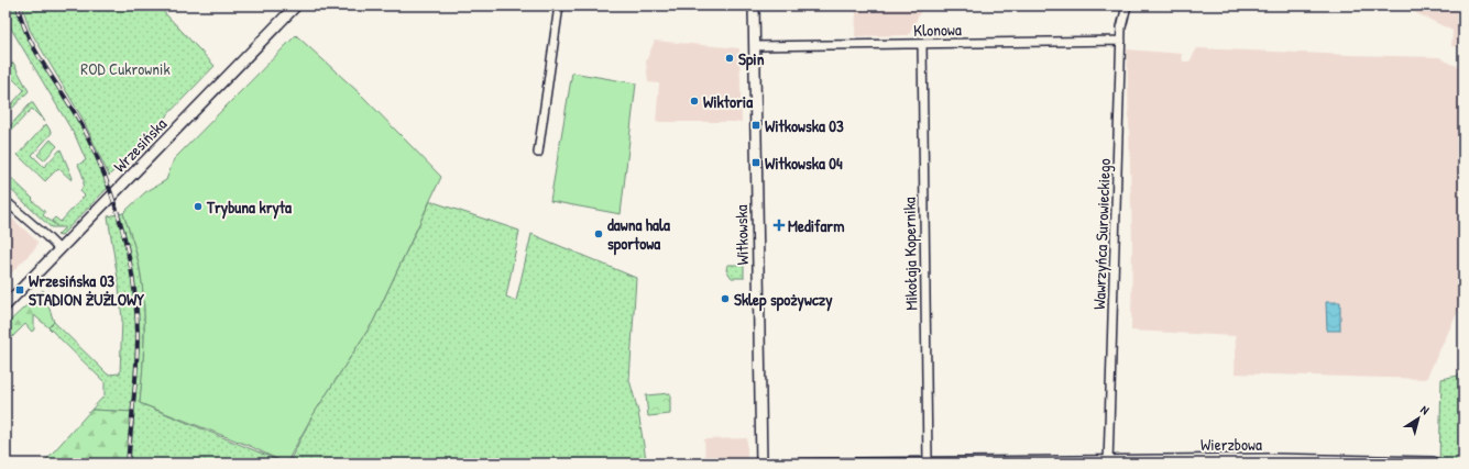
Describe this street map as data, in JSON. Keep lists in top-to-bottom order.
{
  "streets": {
    "street": [
      "Klonowa",
      "Wrzesińska",
      "Wawrzyńca Surowieckiego",
      "Witkowska",
      "Mikołaja Kopernika",
      "Wierzbowa"
    ]
  },
  "crossings": [
    ["Klonowa", "Wawrzyńca Surowieckiego"],
    ["Klonowa", "Witkowska"],
    ["Klonowa", "Mikołaja Kopernika"],
    ["Wawrzyńca Surowieckiego", "Wierzbowa"],
    ["Mikołaja Kopernika", "Wierzbowa"]
  ],
  "parks": ["ROD Cukrownik"],
  "places": {
    "other": [
      "Spin",
      "Wiktoria",
      "Trybuna kryta",
      "dawna hala sportowa",
      "Sklep spożywczy"
    ],
    "transit": ["Witkowska 03", "Witkowska 04", "Wrzesińska 03 STADION ŻUŻLOWY"],
    "health": ["Medifarm"]
  },
  "north": "top right"
}
